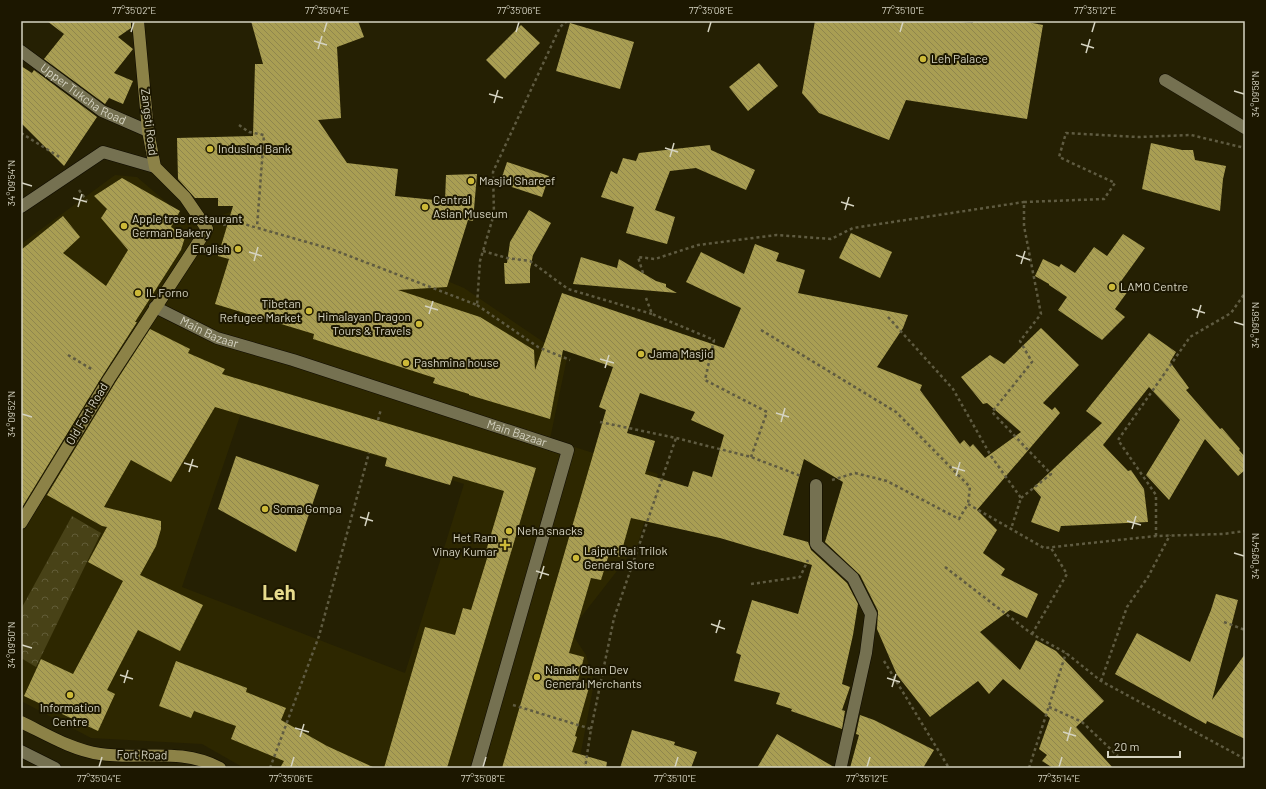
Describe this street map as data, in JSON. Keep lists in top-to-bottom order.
{
  "streets": {
    "main road": ["Zangsti Road", "Old Fort Road", "Fort Road"],
    "street": ["Upper Tukcha Road", "Main Bazaar"]
  },
  "crossings": [
    ["Upper Tukcha Road", "Zangsti Road"],
    ["Main Bazaar", "Old Fort Road"]
  ],
  "districts": ["Leh"],
  "places": {
    "other": [
      "Leh Palace",
      "IndusInd Bank",
      "Masjid Shareef",
      "Central Asian Museum",
      "Apple tree restaurant German Bakery",
      "English",
      "LAMO Centre",
      "IL Forno",
      "Tibetan Refugee Market",
      "Himalayan Dragon Tours & Travels",
      "Jama Masjid",
      "Pashmina house",
      "Soma Gompa",
      "Neha snacks",
      "Lajput Rai Trilok General Store",
      "Nanak Chan Dev General Merchants",
      "Information Centre"
    ],
    "health": ["Het Ram Vinay Kumar"]
  },
  "scale_bar": "20 m",
  "coordinates": [
    "77°35'02\"E",
    "77°35'04\"E",
    "77°35'06\"E",
    "77°35'08\"E",
    "77°35'10\"E",
    "77°35'12\"E",
    "34°09'58\"N",
    "34°09'54\"N",
    "34°09'56\"N",
    "34°09'52\"N",
    "34°09'50\"N",
    "77°35'14\"E"
  ]
}
